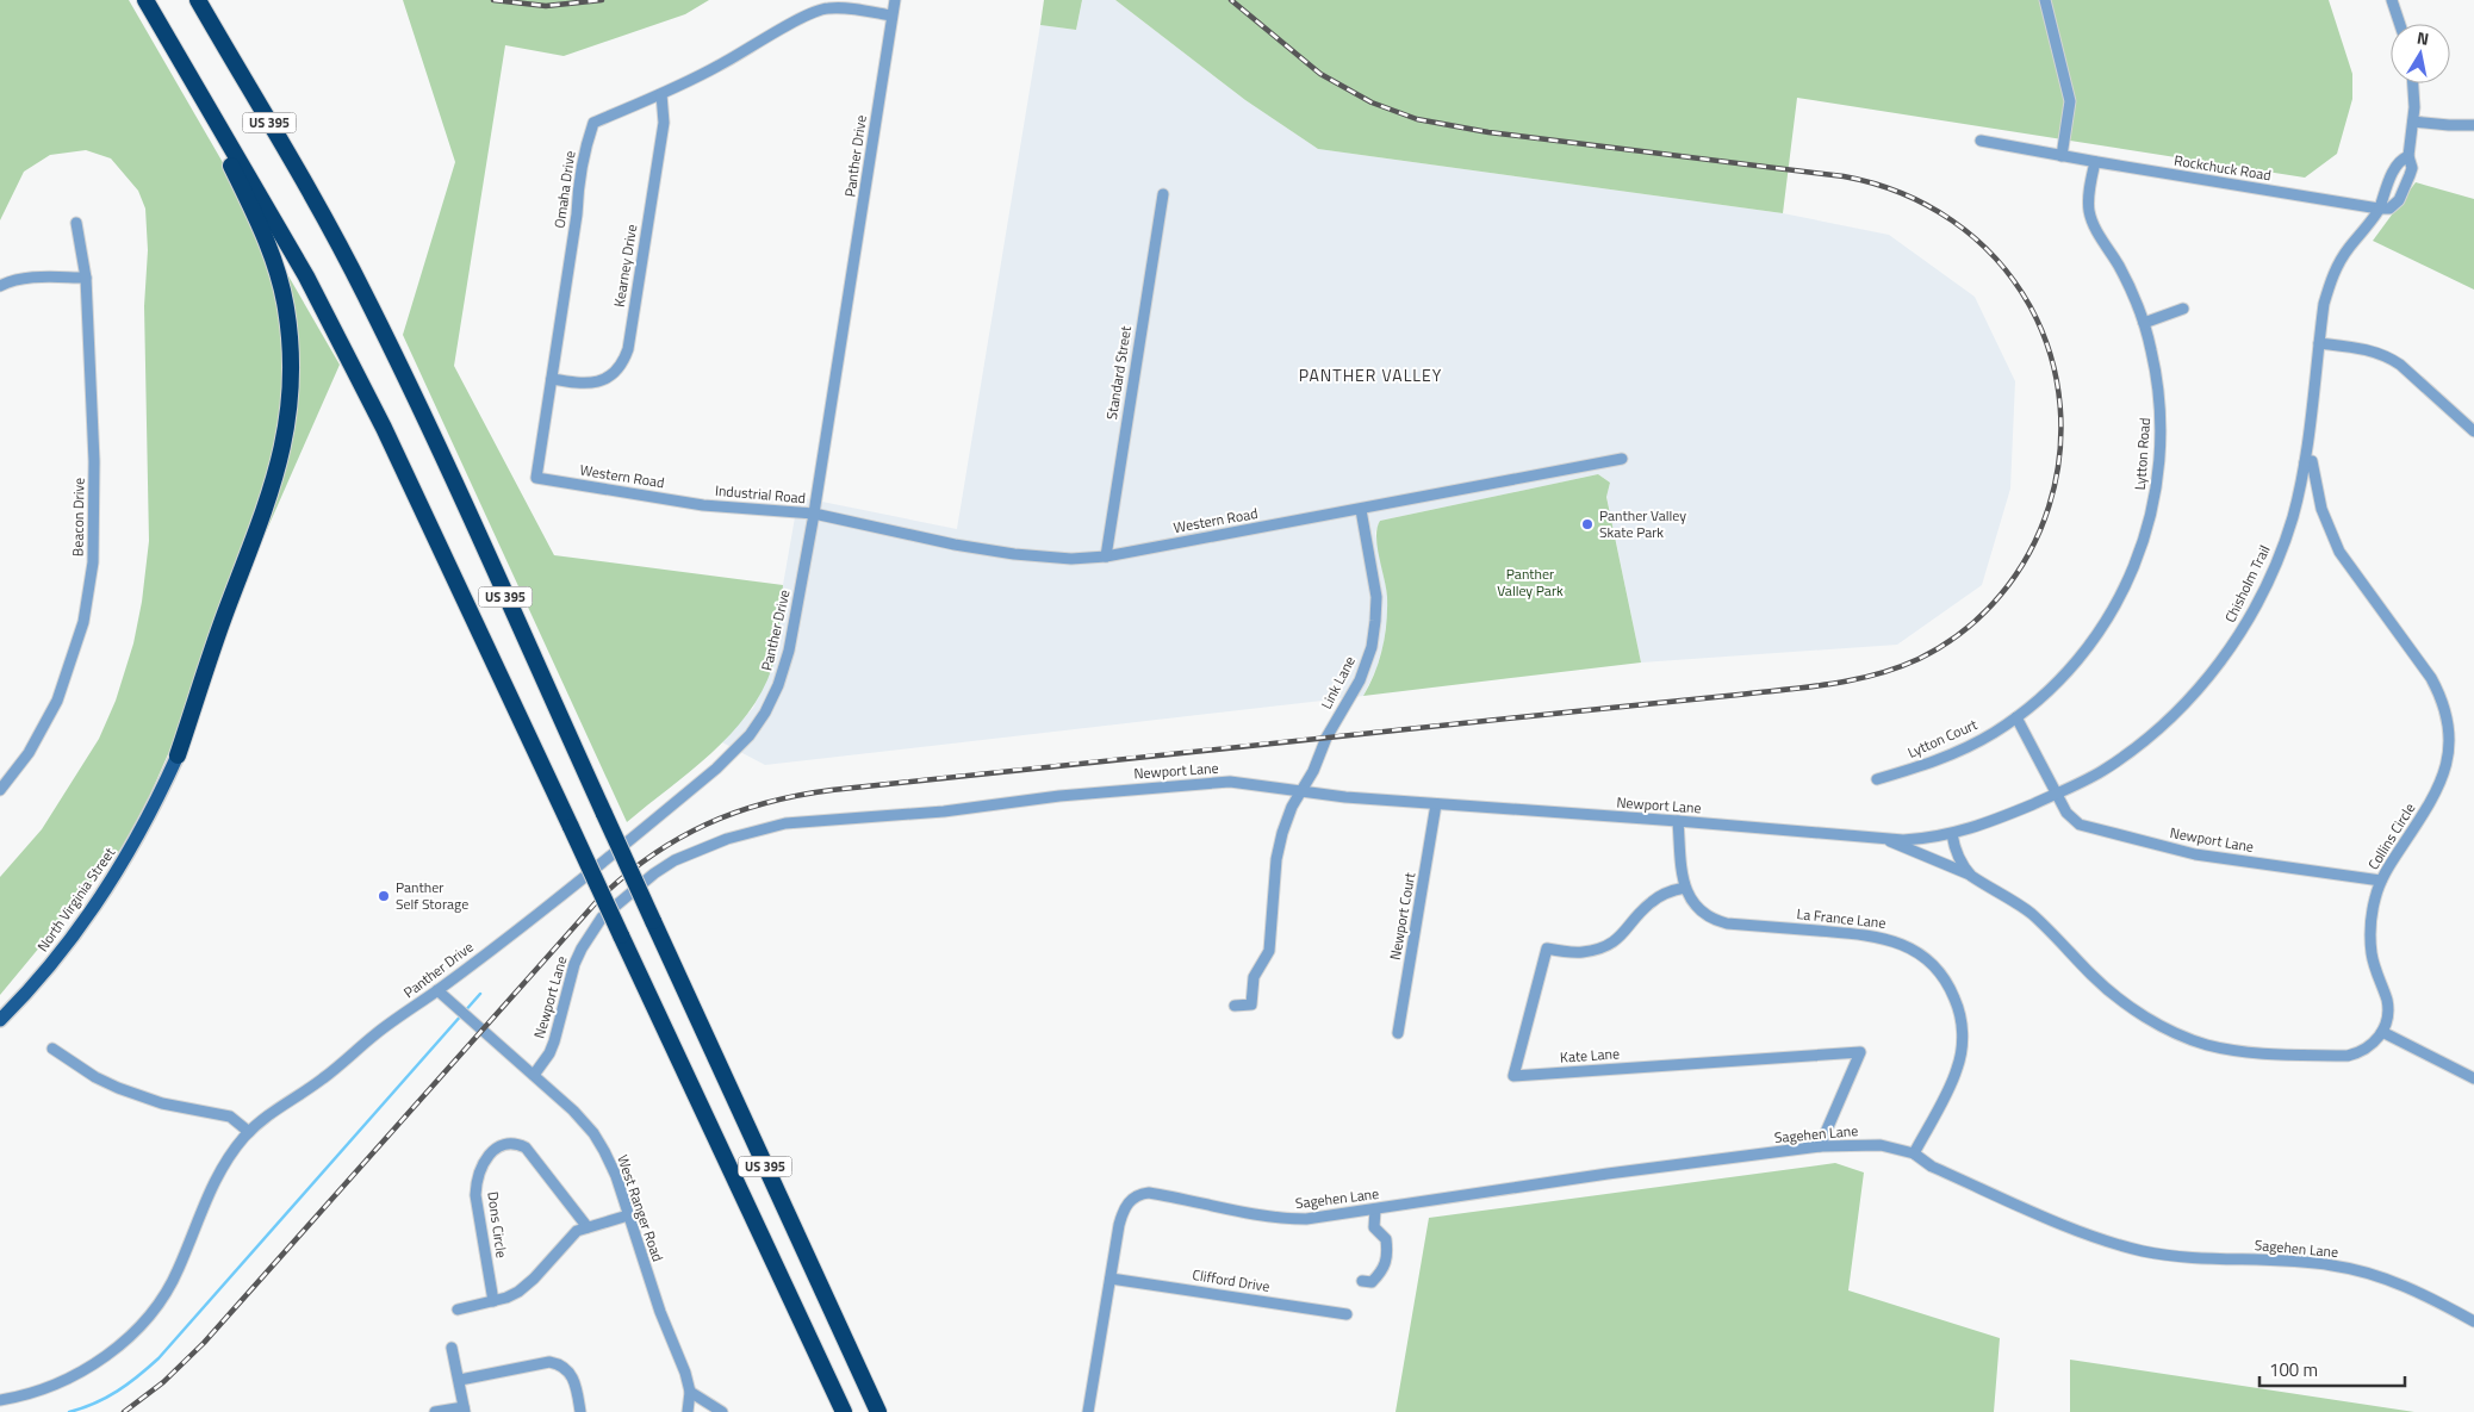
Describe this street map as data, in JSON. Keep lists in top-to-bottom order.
{
  "streets": {
    "highway": ["US 395"],
    "main road": ["North Virginia Street"],
    "street": [
      "Panther Drive",
      "Rockchuck Road",
      "Omaha Drive",
      "Kearney Drive",
      "Standard Street",
      "Lytton Road",
      "Western Road",
      "Industrial Road",
      "Beacon Drive",
      "Chisholm Trail",
      "Link Lane",
      "Lytton Court",
      "Newport Lane",
      "Collins Circle",
      "Newport Court",
      "La France Lane",
      "Kate Lane",
      "Sagehen Lane",
      "West Ranger Road",
      "Dons Circle",
      "Clifford Drive"
    ]
  },
  "crossings": [
    ["Panther Drive", "Omaha Drive"],
    ["Panther Drive", "Western Road"],
    ["Panther Drive", "Industrial Road"],
    ["Panther Drive", "West Ranger Road"],
    ["Rockchuck Road", "Lytton Road"],
    ["Rockchuck Road", "Chisholm Trail"],
    ["Omaha Drive", "Kearney Drive"],
    ["Omaha Drive", "Western Road"],
    ["Standard Street", "Western Road"],
    ["Lytton Road", "Lytton Court"],
    ["Lytton Road", "Newport Lane"],
    ["Western Road", "Industrial Road"],
    ["Western Road", "Link Lane"],
    ["Chisholm Trail", "Newport Lane"],
    ["Chisholm Trail", "Collins Circle"],
    ["Link Lane", "Newport Lane"],
    ["Lytton Court", "Newport Lane"],
    ["Newport Lane", "Collins Circle"],
    ["Newport Lane", "Newport Court"],
    ["Newport Lane", "La France Lane"],
    ["Newport Lane", "West Ranger Road"],
    ["La France Lane", "Kate Lane"],
    ["La France Lane", "Sagehen Lane"],
    ["Kate Lane", "Sagehen Lane"],
    ["Sagehen Lane", "Clifford Drive"]
  ],
  "districts": ["PANTHER VALLEY"],
  "parks": ["Panther Valley Park"],
  "places": ["Panther Valley Skate Park", "Panther Self Storage"],
  "scale_bar": "100 m",
  "north": "top"
}
